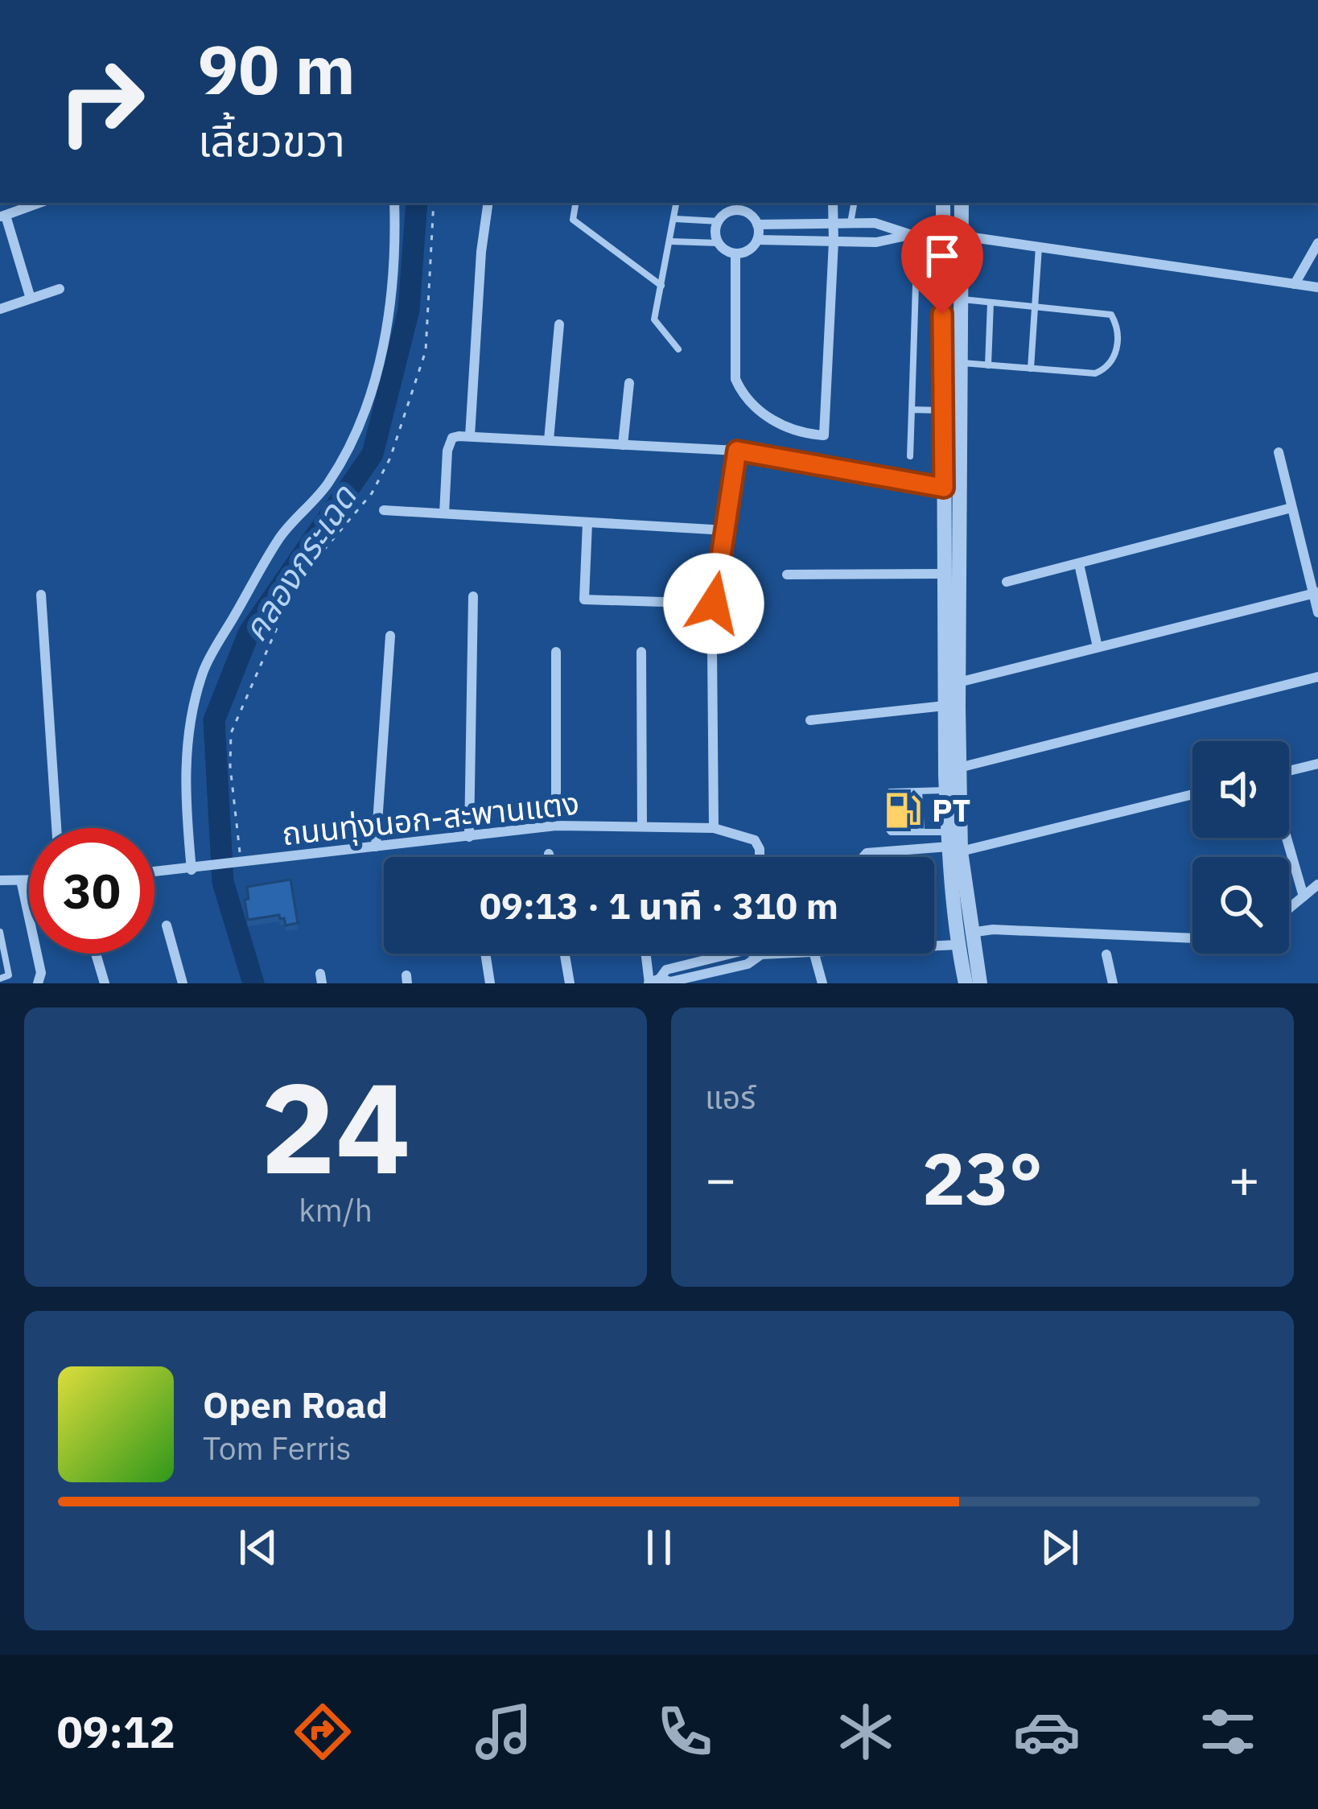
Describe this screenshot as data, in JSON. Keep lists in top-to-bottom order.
{
  "streets": {
    "street": ["ถนนทุ่งนอก-สะพานแตง"]
  },
  "water": ["คลองกระเฉด"],
  "places": {
    "fuel station": ["PT"]
  },
  "page": {
    "turn": ["90 m", "เลี้ยวขวา"],
    "limit": "30",
    "trip": "09:13 · 1 นาที · 310 m",
    "tile": [
      ["24", "km/h"],
      "แอร์"
    ],
    "heat": ["−", "23°", "+"],
    "song": ["Open Road", "Tom Ferris"],
    "tabs": "09:12"
  }
}
